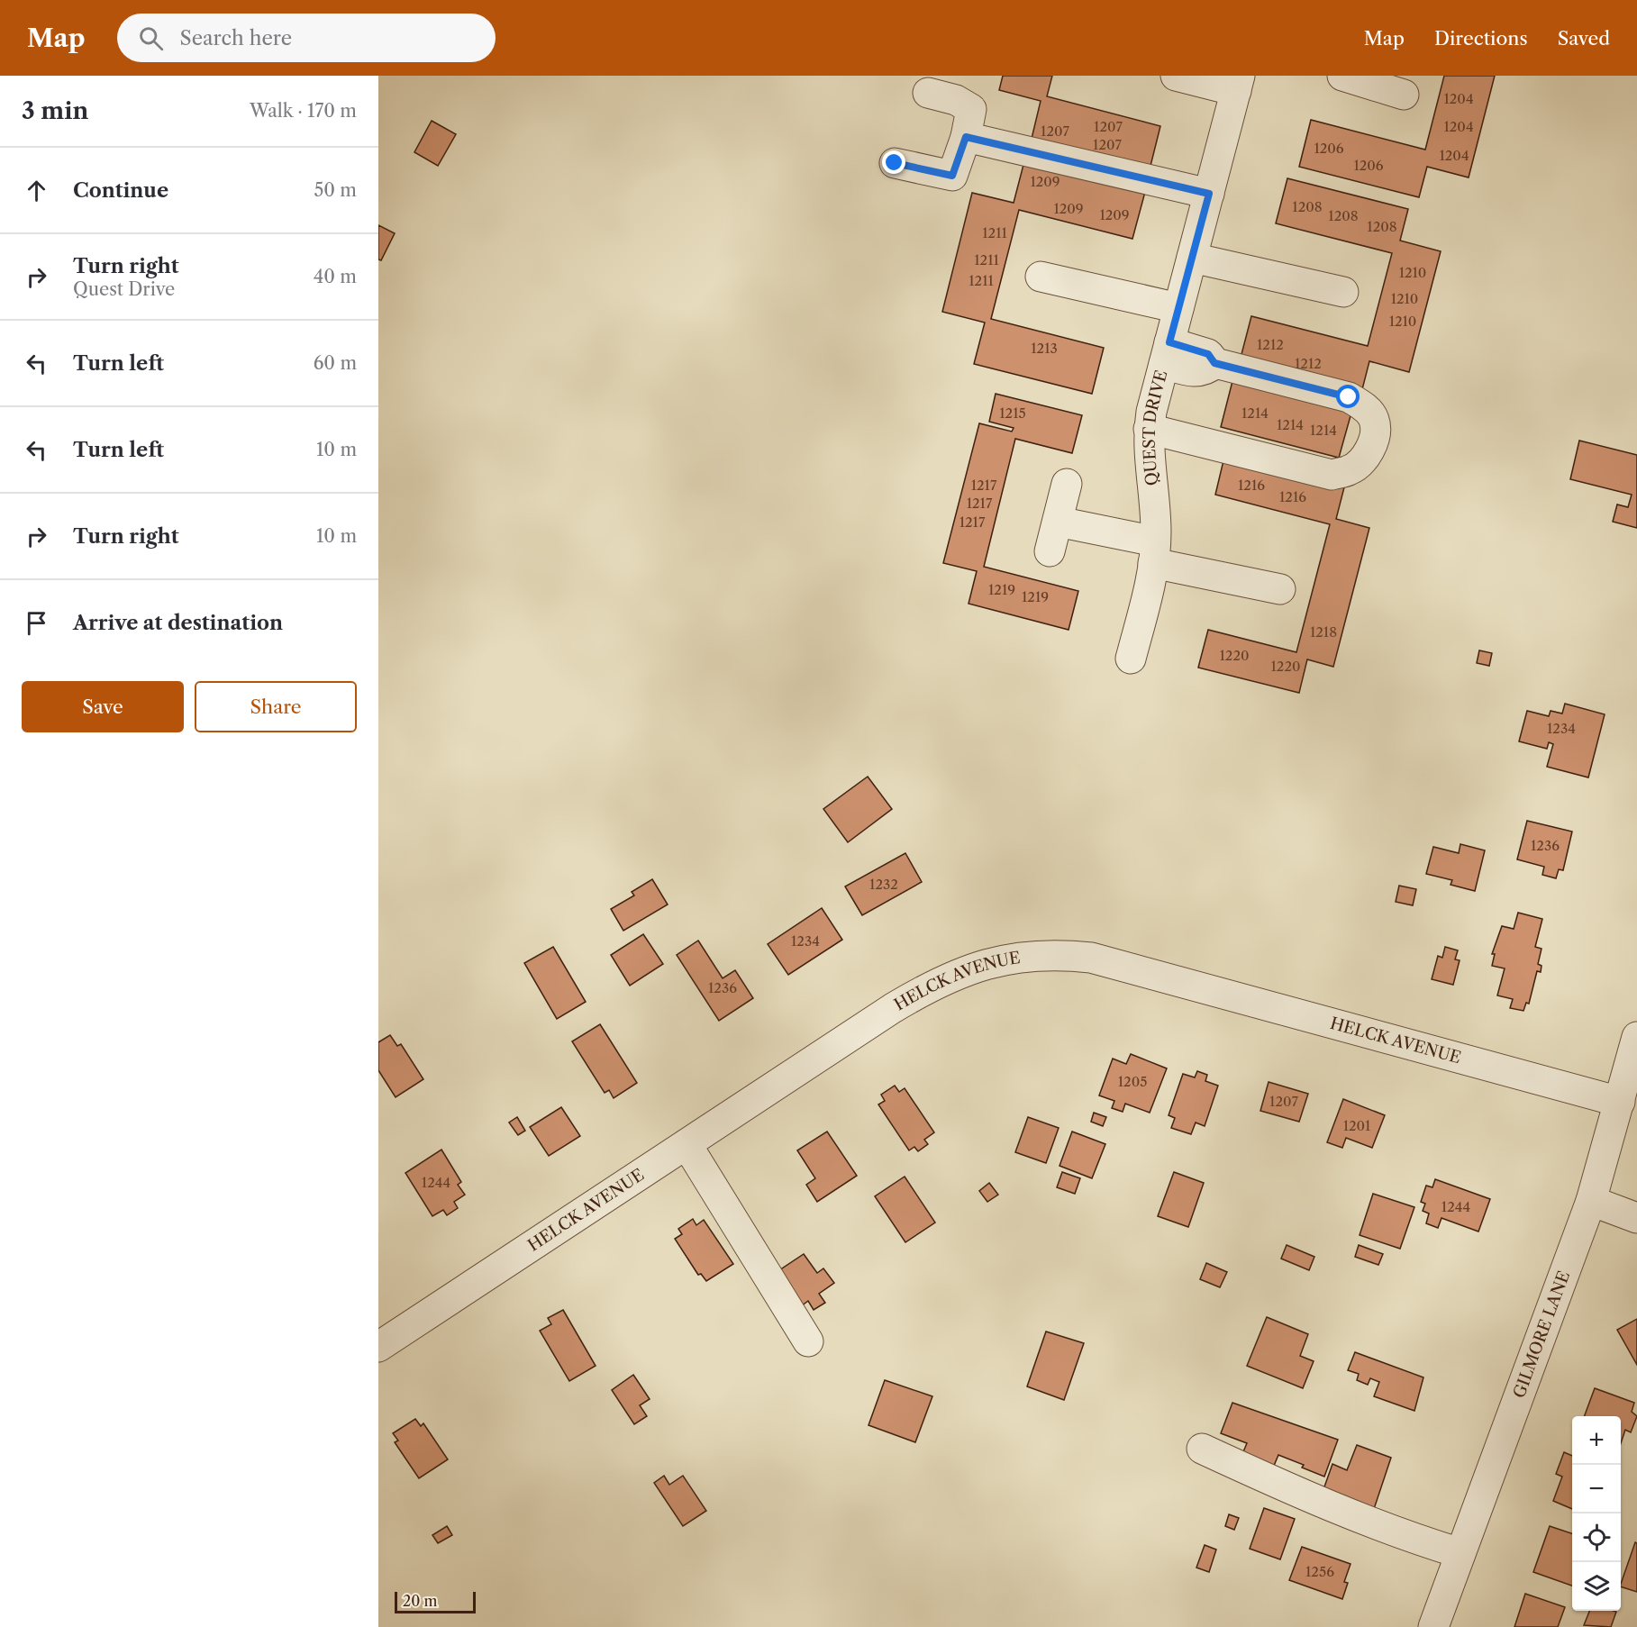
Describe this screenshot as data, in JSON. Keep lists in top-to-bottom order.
{
  "streets": {
    "street": ["QUEST DRIVE", "HELCK AVENUE", "GILMORE LANE"]
  },
  "crossings": [
    ["HELCK AVENUE", "GILMORE LANE"]
  ],
  "house_numbers": [
    "1204",
    "1207",
    "1204",
    "1207",
    "1207",
    "1206",
    "1204",
    "1206",
    "1209",
    "1208",
    "1209",
    "1209",
    "1208",
    "1208",
    "1211",
    "1211",
    "1210",
    "1211",
    "1210",
    "1210",
    "1212",
    "1213",
    "1212",
    "1215",
    "1214",
    "1214",
    "1214",
    "1217",
    "1216",
    "1216",
    "1217",
    "1217",
    "1219",
    "1219",
    "1218",
    "1220",
    "1220",
    "1234",
    "1236",
    "1232",
    "1234",
    "1236",
    "1205",
    "1207",
    "1201",
    "1244",
    "1244",
    "1256"
  ],
  "scale_bar": "20 m",
  "page": {
    "header": "Map",
    "search": "Search here",
    "nav": ["Map", "Directions", "Saved"],
    "heading": ["3 min", "Walk · 170 m"],
    "list": [
      ["Continue", "50 m"],
      ["Turn right", "Quest Drive", "40 m"],
      ["Turn left", "60 m"],
      ["Turn left", "10 m"],
      ["Turn right", "10 m"],
      "Arrive at destination"
    ],
    "buttons": ["Save", "Share"],
    "map_buttons": ["+", "−"],
    "scale": "20 m"
  }
}
